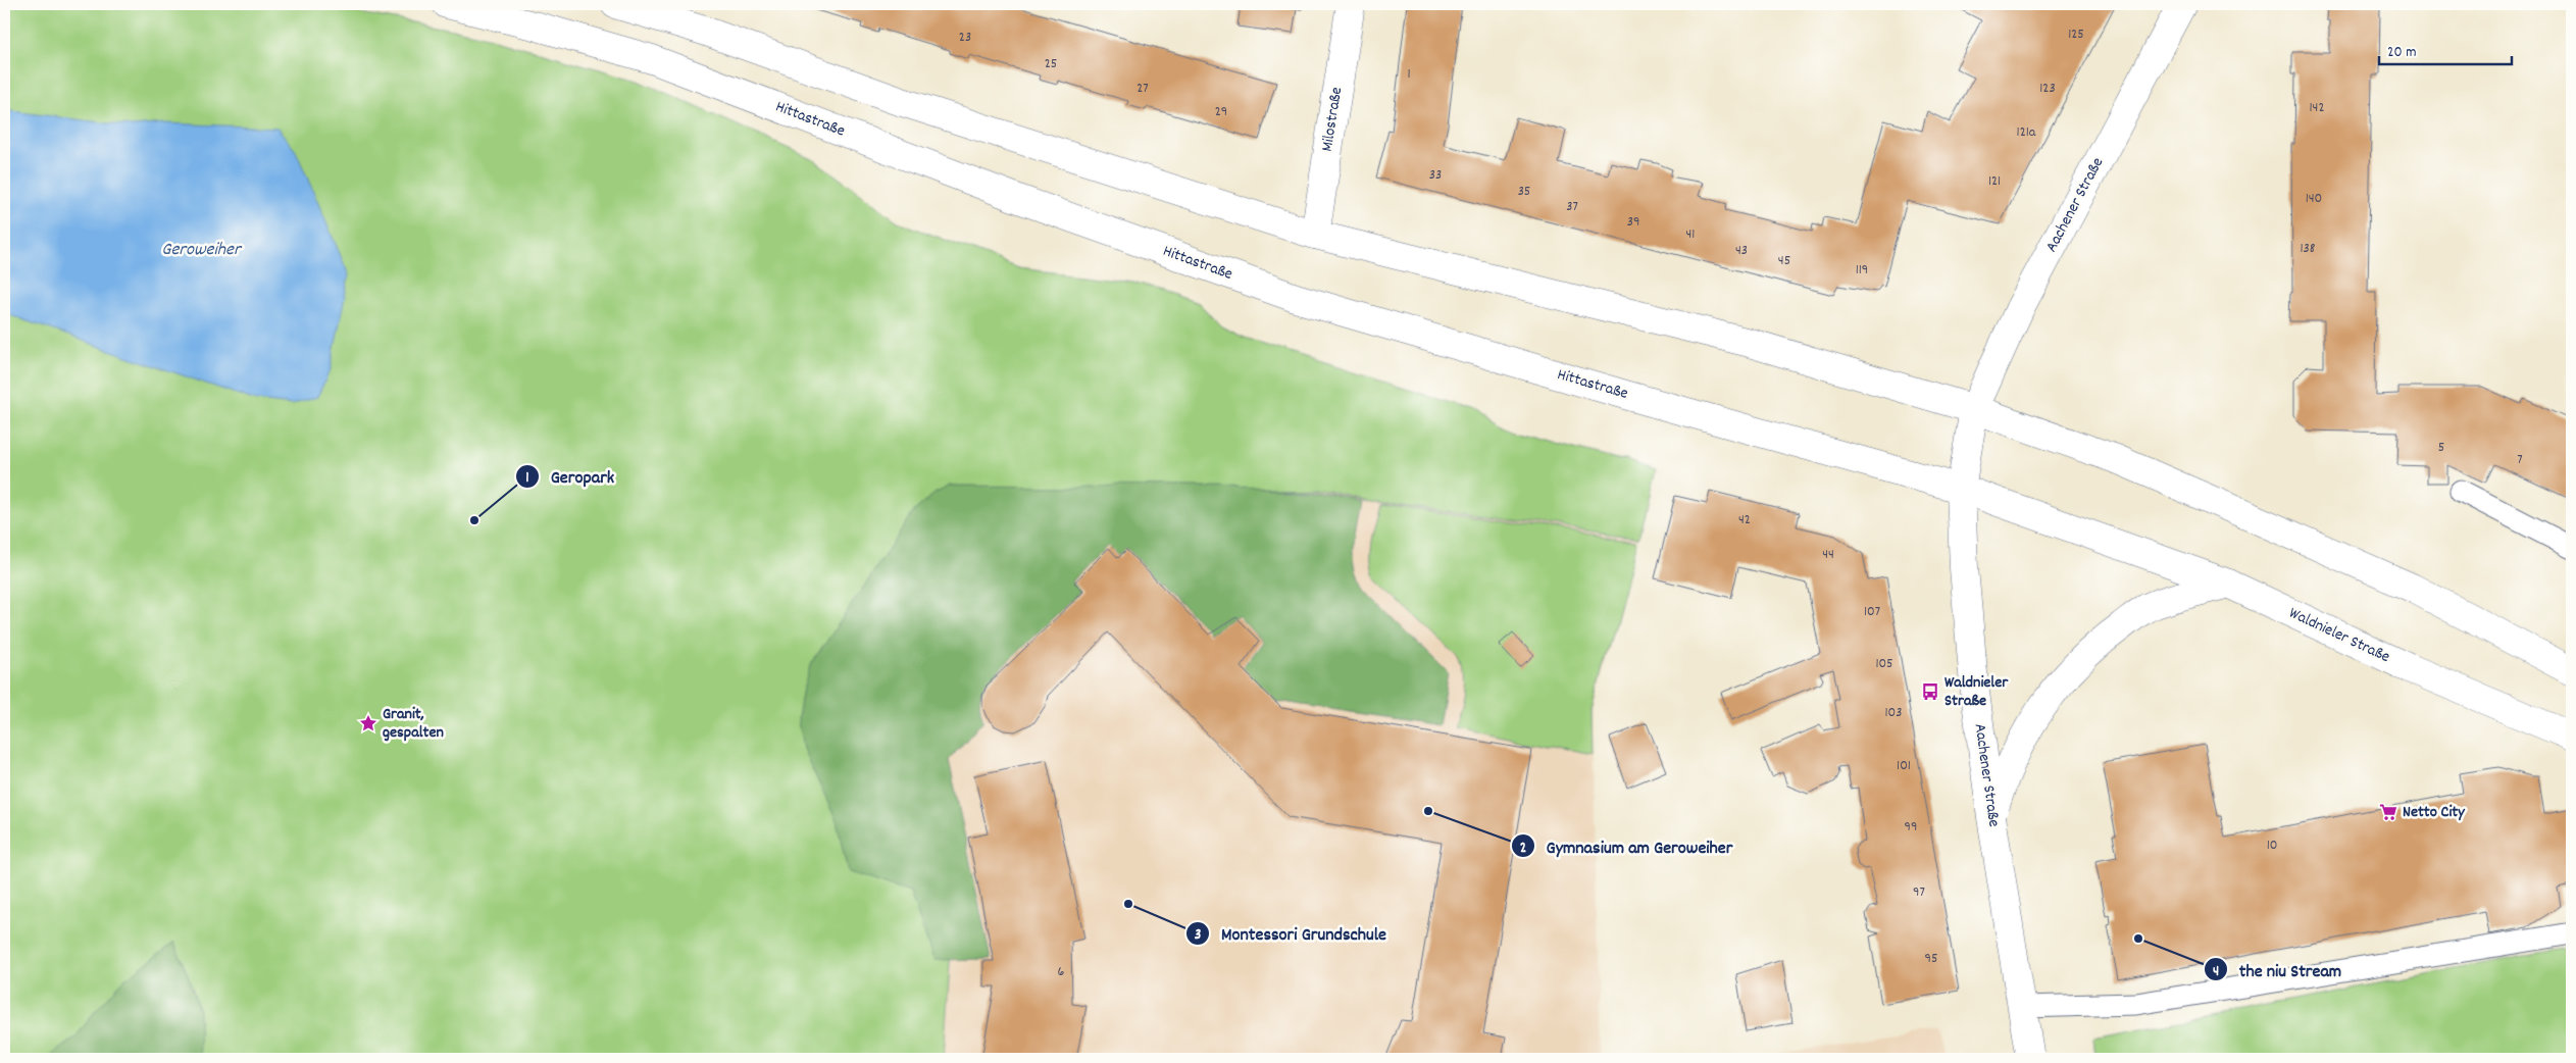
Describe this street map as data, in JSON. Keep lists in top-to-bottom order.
{
  "streets": {
    "main road": [
      "Hittastraße",
      "Milostraße",
      "Aachener Straße",
      "Waldnieler Straße"
    ]
  },
  "crossings": [
    ["Hittastraße", "Aachener Straße"],
    ["Hittastraße", "Waldnieler Straße"],
    ["Aachener Straße", "Waldnieler Straße"]
  ],
  "water": ["Geroweiher"],
  "places": {
    "other": [
      "Geropark",
      "Gymnasium am Geroweiher",
      "Montessori Grundschule",
      "the niu Stream"
    ],
    "bus stop": ["Waldnieler Straße"],
    "place": ["Granit, gespalten"],
    "supermarket": ["Netto City"]
  },
  "house_numbers": [
    "125",
    "23",
    "25",
    "1",
    "27",
    "123",
    "142",
    "29",
    "121a",
    "33",
    "121",
    "35",
    "140",
    "37",
    "39",
    "41",
    "138",
    "43",
    "45",
    "119",
    "5",
    "7",
    "42",
    "44",
    "107",
    "105",
    "103",
    "101",
    "99",
    "10",
    "97",
    "95",
    "6"
  ],
  "scale_bar": "20 m"
}
